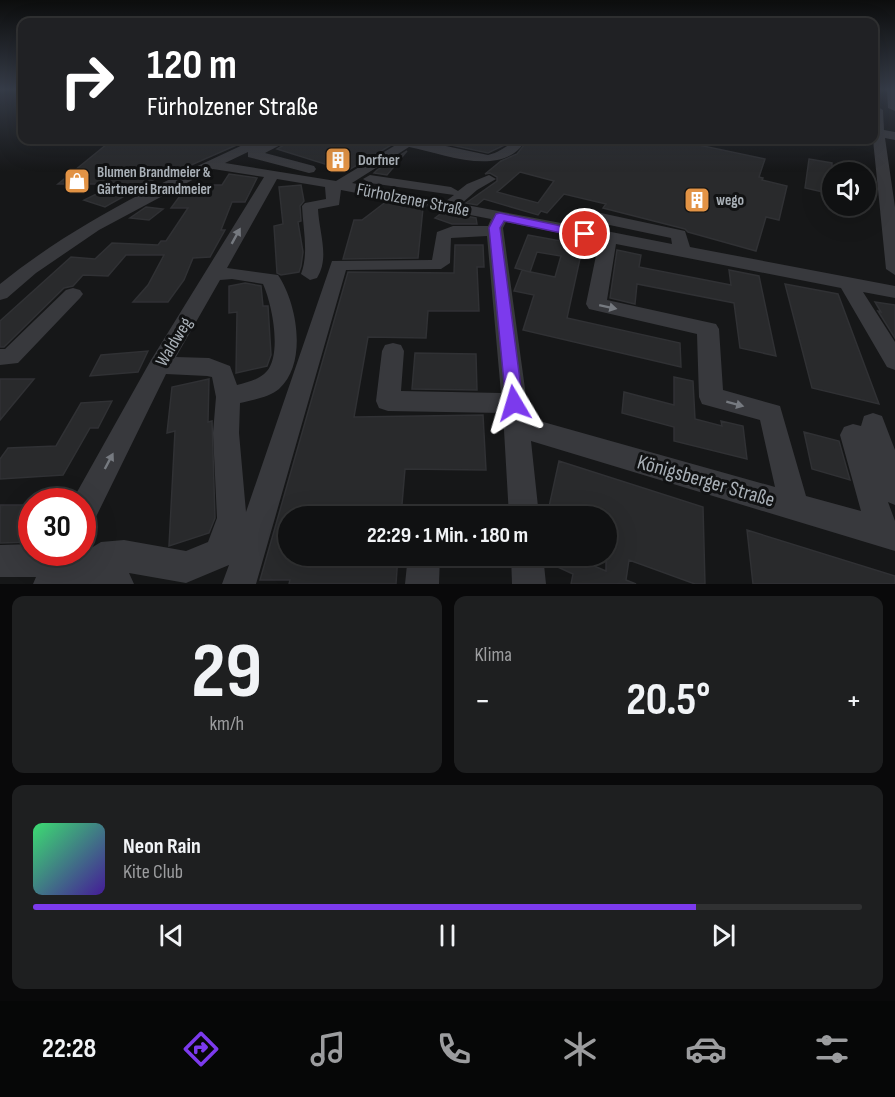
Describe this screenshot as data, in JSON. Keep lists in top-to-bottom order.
{
  "streets": {
    "street": ["Fürholzener Straße", "Waldweg", "Königsberger Straße"]
  },
  "crossings": [
    ["Fürholzener Straße", "Waldweg"]
  ],
  "one_way": ["Waldweg"],
  "places": {
    "building": ["Dorfner", "wego"],
    "shop": ["Blumen Brandmeier & Gärtnerei Brandmeier"]
  },
  "page": {
    "turn": ["120 m", "Fürholzener Straße"],
    "limit": "30",
    "trip": "22:29 · 1 Min. · 180 m",
    "tile": [
      ["29", "km/h"],
      "Klima"
    ],
    "heat": ["−", "20.5°", "+"],
    "song": ["Neon Rain", "Kite Club"],
    "tabs": "22:28"
  }
}
